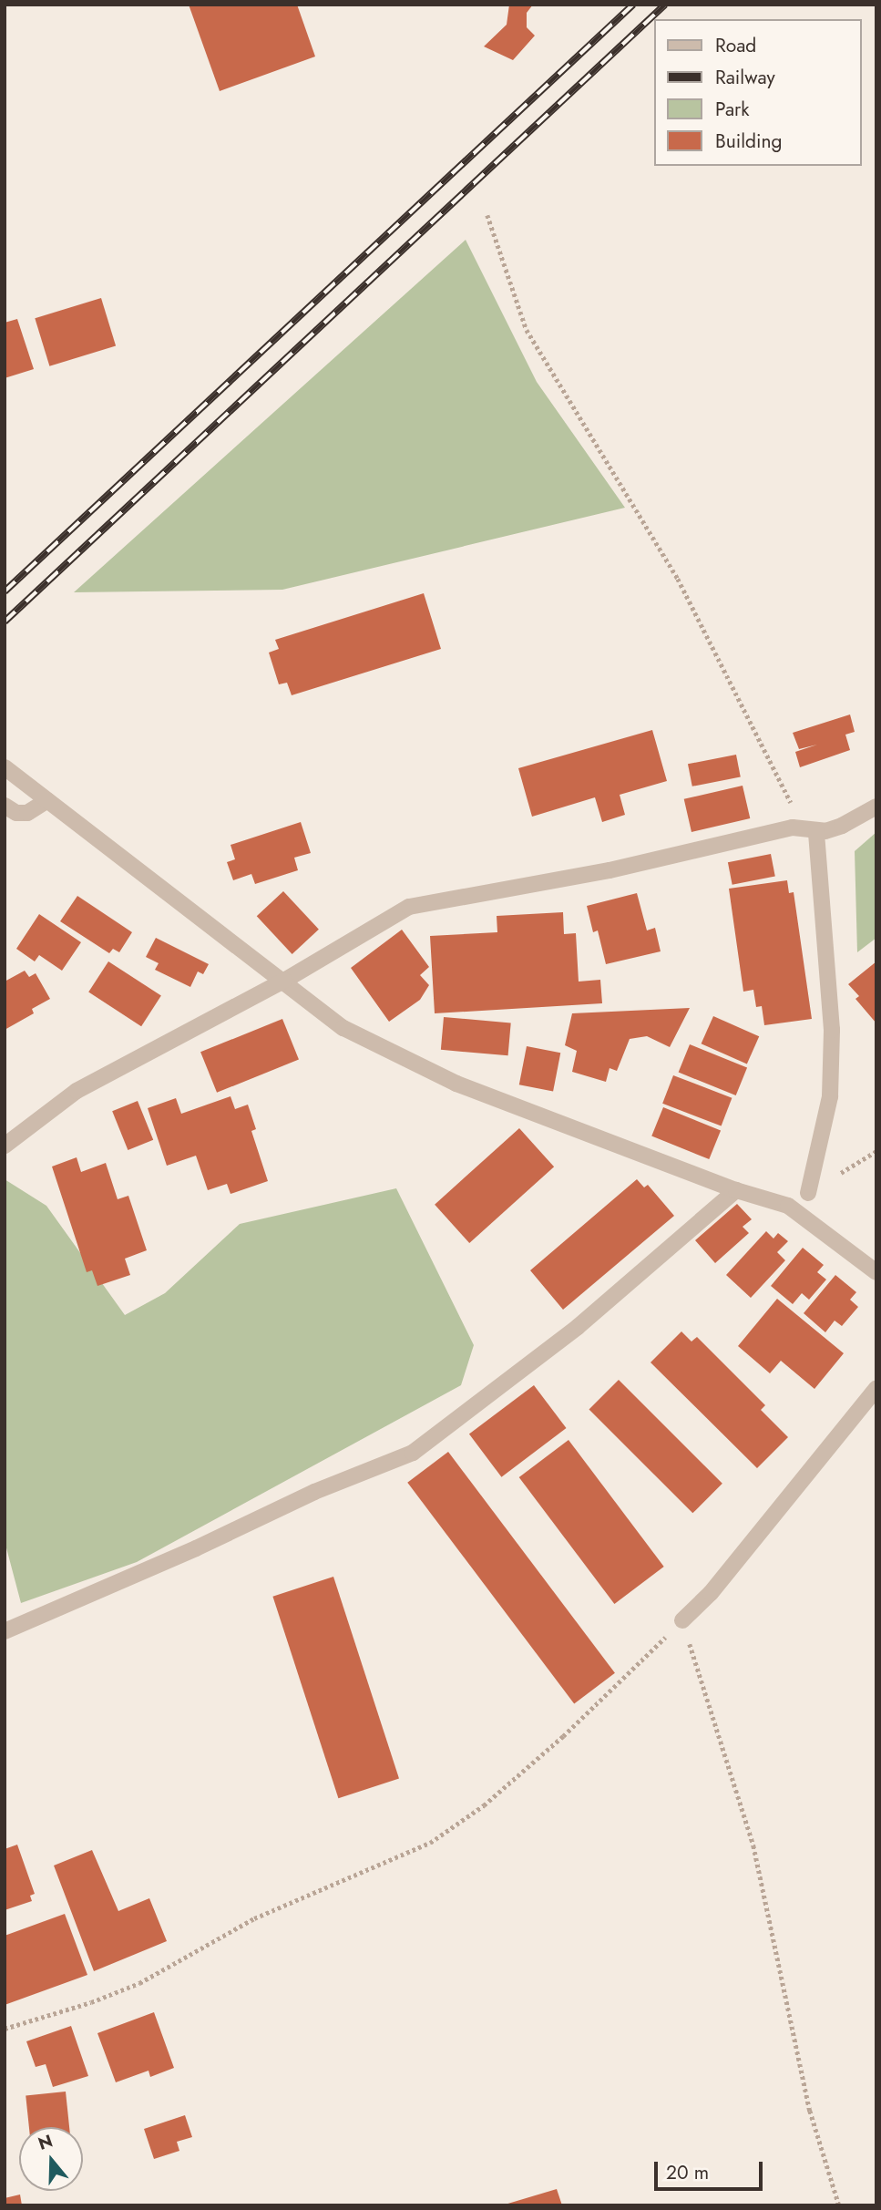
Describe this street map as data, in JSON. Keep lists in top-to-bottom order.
{
  "legend": [
    "Road",
    "Railway",
    "Park",
    "Building"
  ],
  "scale_bar": "20 m",
  "north": "top"
}
